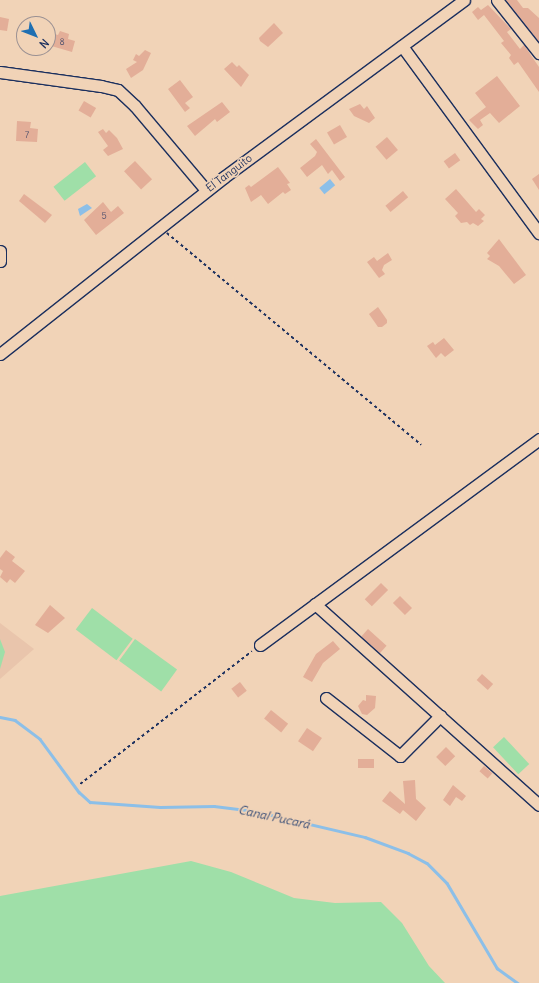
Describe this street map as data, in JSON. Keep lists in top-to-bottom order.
{
  "streets": {
    "street": ["El Tanguito"]
  },
  "water": ["Canal Pucará"],
  "house_numbers": ["8", "7", "5"],
  "north": "bottom right"
}
